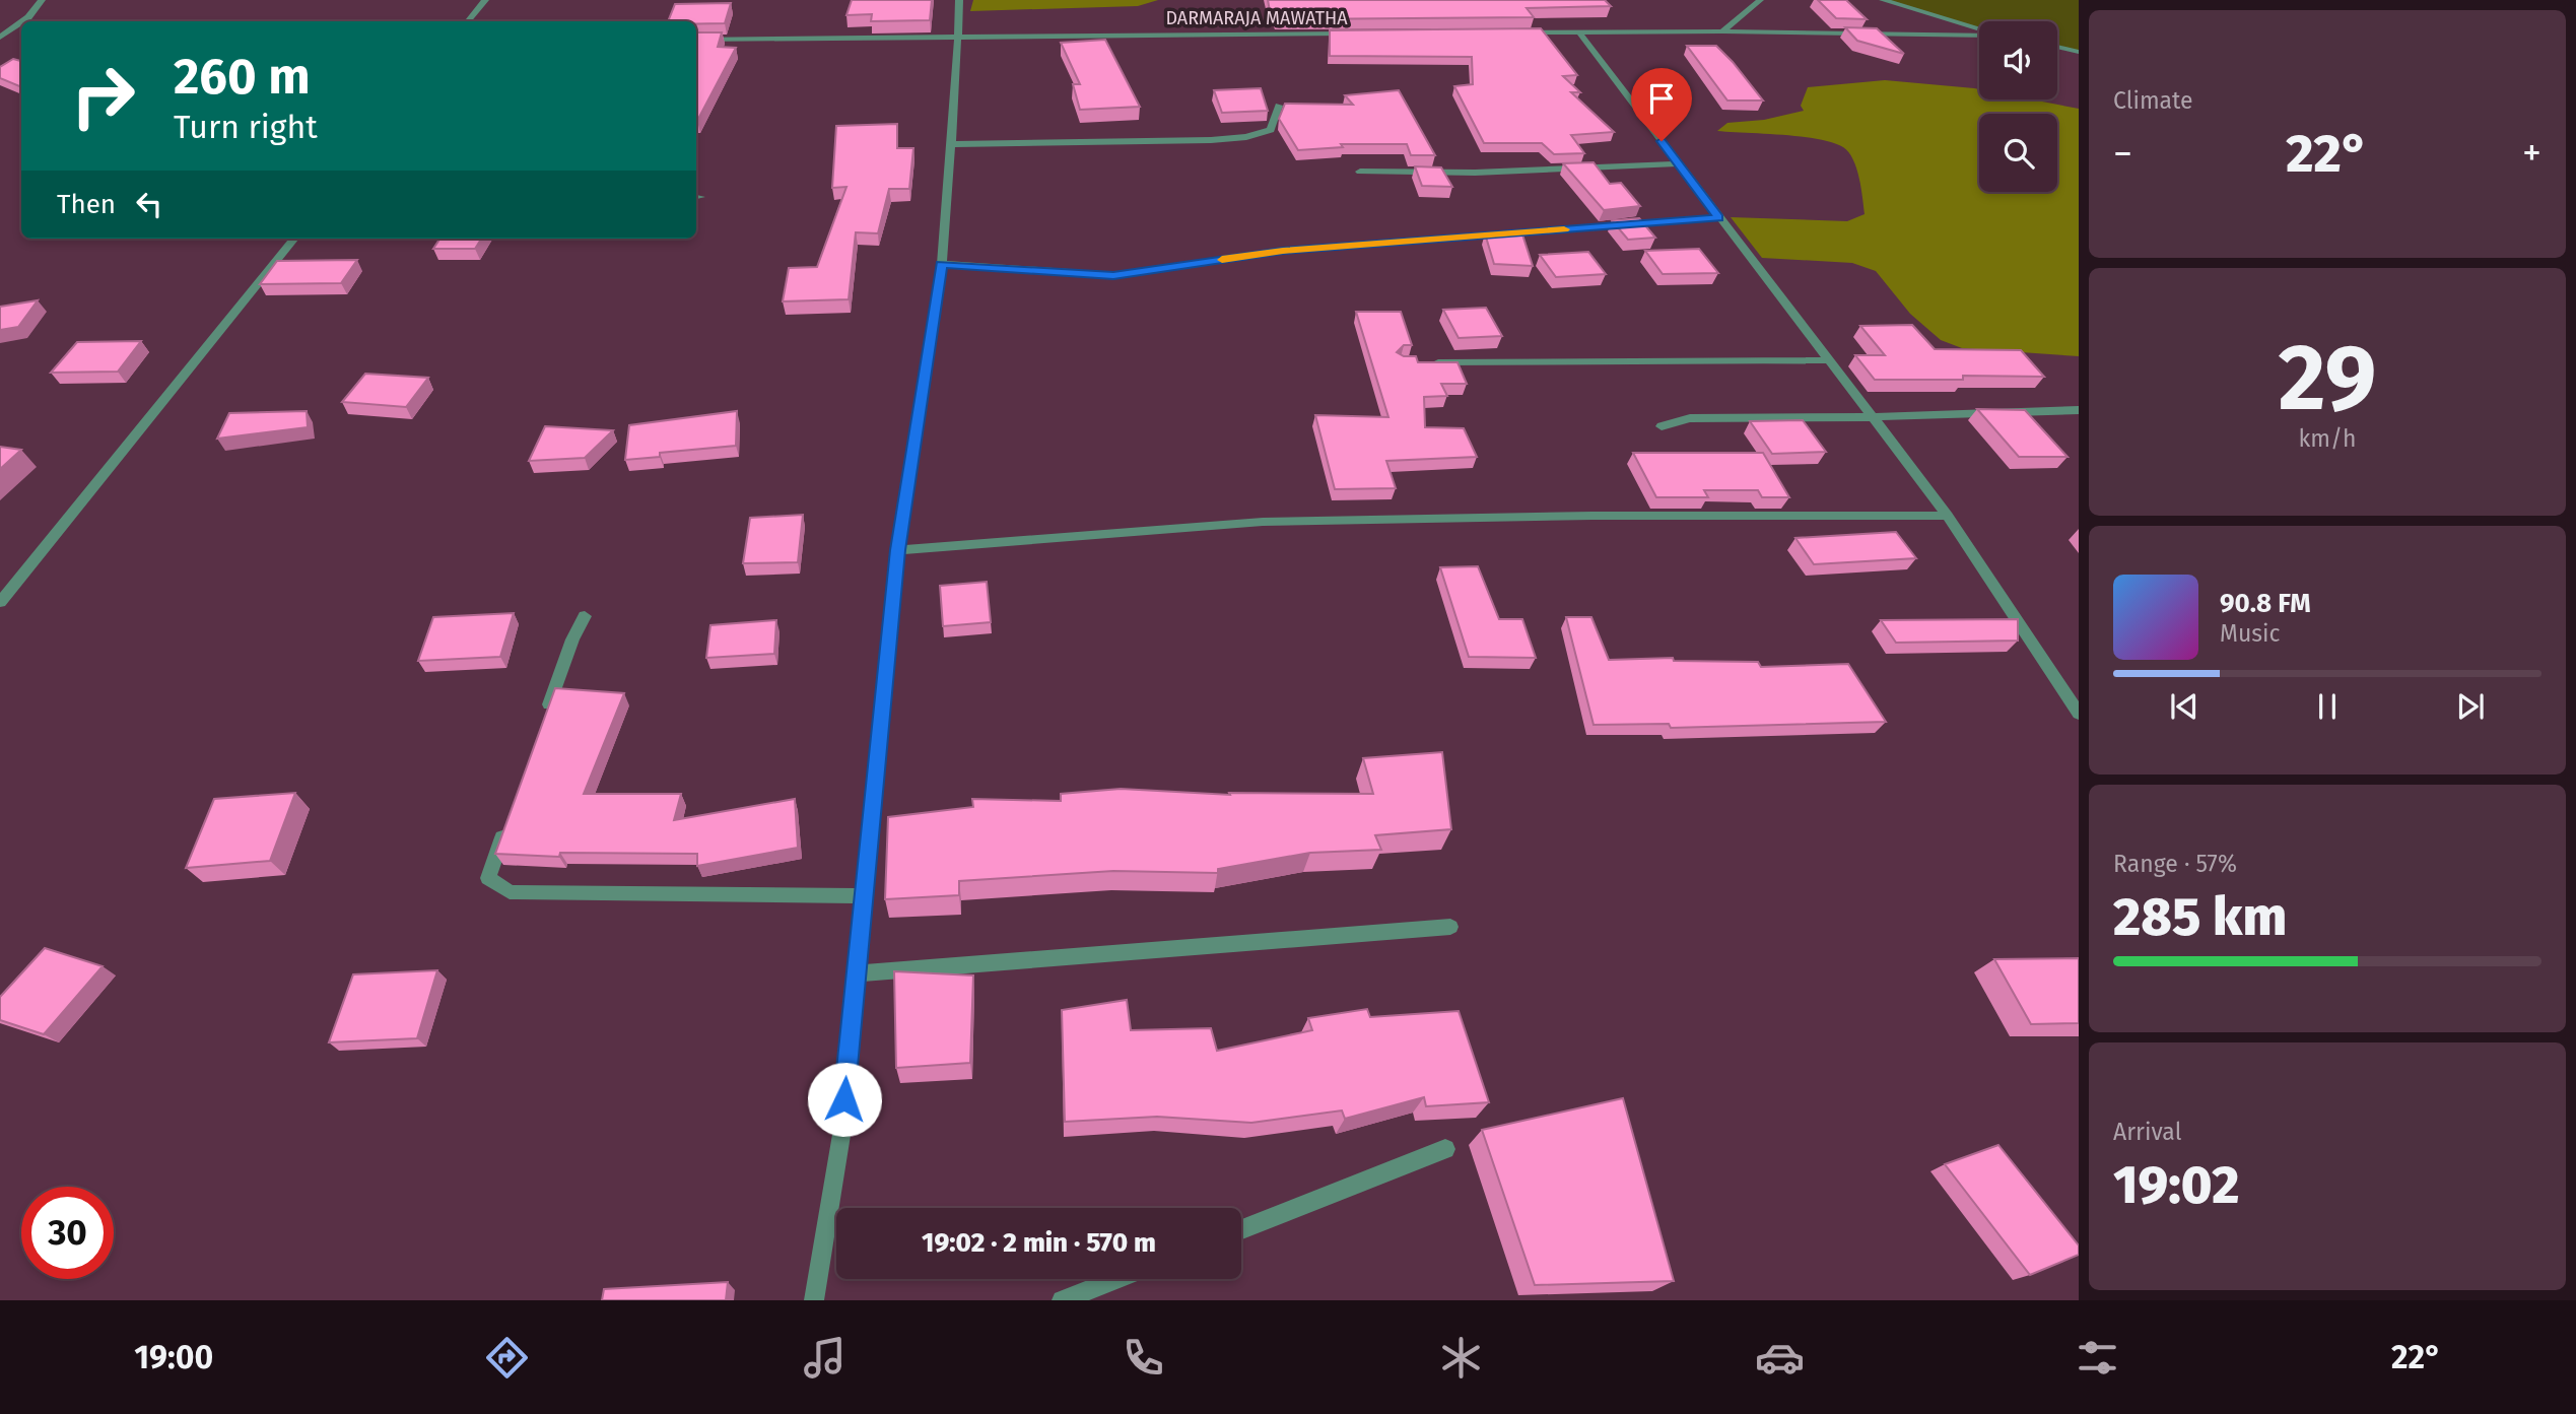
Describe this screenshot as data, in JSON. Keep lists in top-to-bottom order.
{
  "streets": {
    "street": ["DARMARAJA MAWATHA"]
  },
  "page": {
    "tile": [
      "Climate",
      ["29", "km/h"],
      ["Range · 57%", "285 km"],
      ["Arrival", "19:02"]
    ],
    "turn": ["260 m", "Turn right"],
    "heat": ["−", "22°", "+"],
    "then": "Then",
    "song": ["90.8 FM", "Music"],
    "limit": "30",
    "trip": "19:02 · 2 min · 570 m",
    "tabs": ["19:00", "22°"]
  }
}
